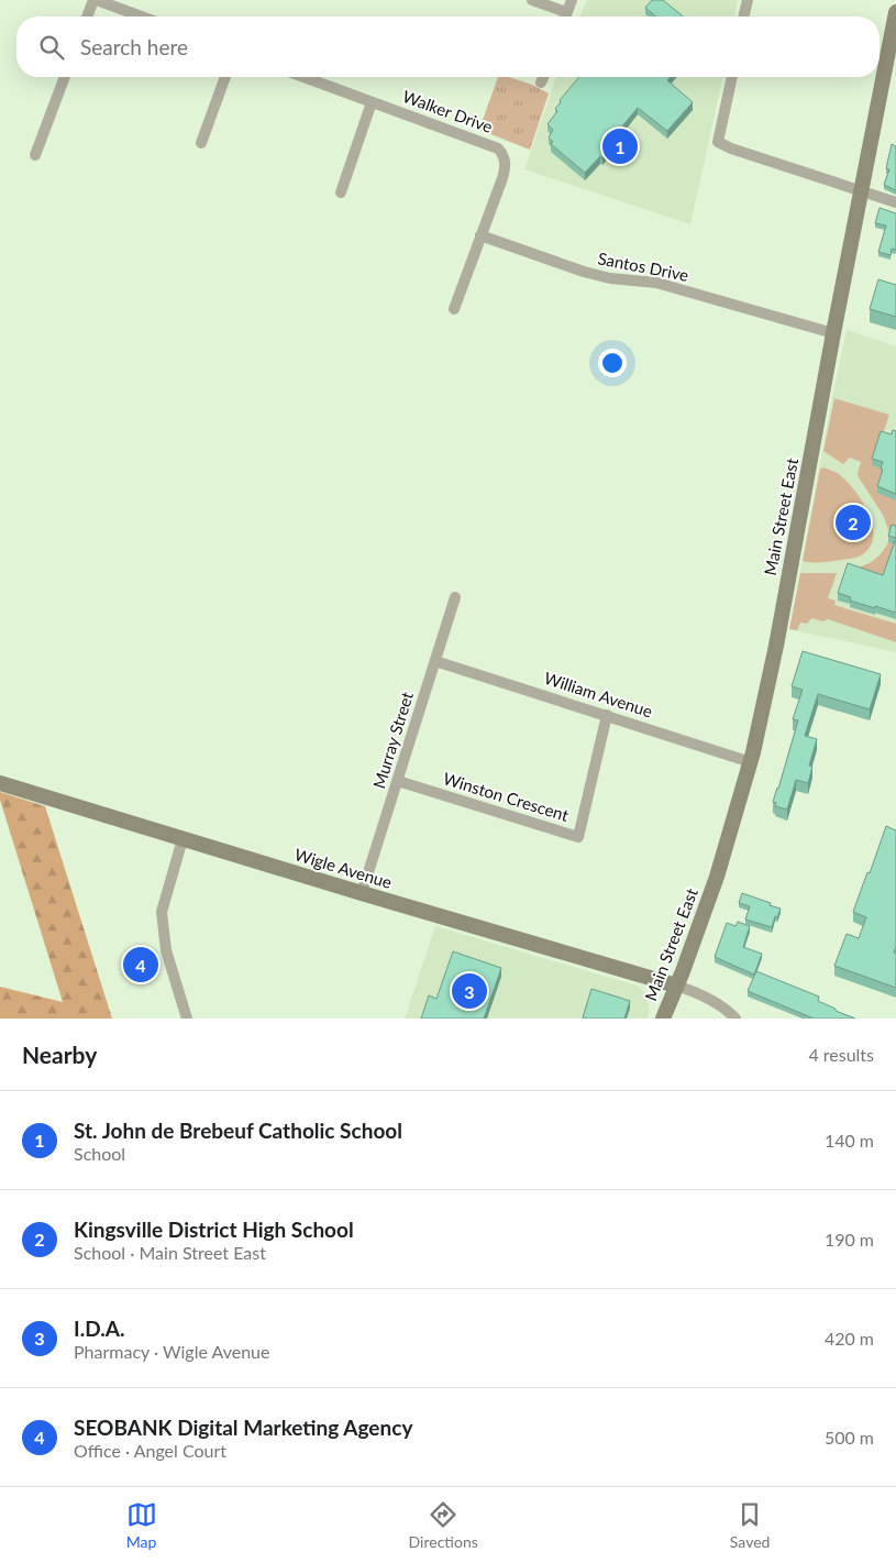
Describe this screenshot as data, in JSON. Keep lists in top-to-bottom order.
{
  "streets": {
    "main road": ["Main Street East", "Wigle Avenue"],
    "street": [
      "Walker Drive",
      "Santos Drive",
      "William Avenue",
      "Murray Street",
      "Winston Crescent"
    ]
  },
  "crossings": [
    ["Walker Drive", "Santos Drive"],
    ["Santos Drive", "Main Street East"],
    ["Main Street East", "William Avenue"],
    ["Main Street East", "Wigle Avenue"],
    ["William Avenue", "Murray Street"],
    ["William Avenue", "Winston Crescent"],
    ["Murray Street", "Winston Crescent"],
    ["Murray Street", "Wigle Avenue"]
  ],
  "page": {
    "search": "Search here",
    "pins": [
      "1",
      "2",
      "4",
      "3"
    ],
    "heading": ["Nearby", "4 results"],
    "list": [
      {
        "mark": "1",
        "name": "St. John de Brebeuf Catholic School",
        "note": "School",
        "value": "140 m"
      },
      {
        "mark": "2",
        "name": "Kingsville District High School",
        "note": "School · Main Street East",
        "value": "190 m"
      },
      {
        "mark": "3",
        "name": "I.D.A.",
        "note": "Pharmacy · Wigle Avenue",
        "value": "420 m"
      },
      {
        "mark": "4",
        "name": "SEOBANK Digital Marketing Agency",
        "note": "Office · Angel Court",
        "value": "500 m"
      }
    ],
    "nav": ["Map", "Directions", "Saved"]
  }
}
